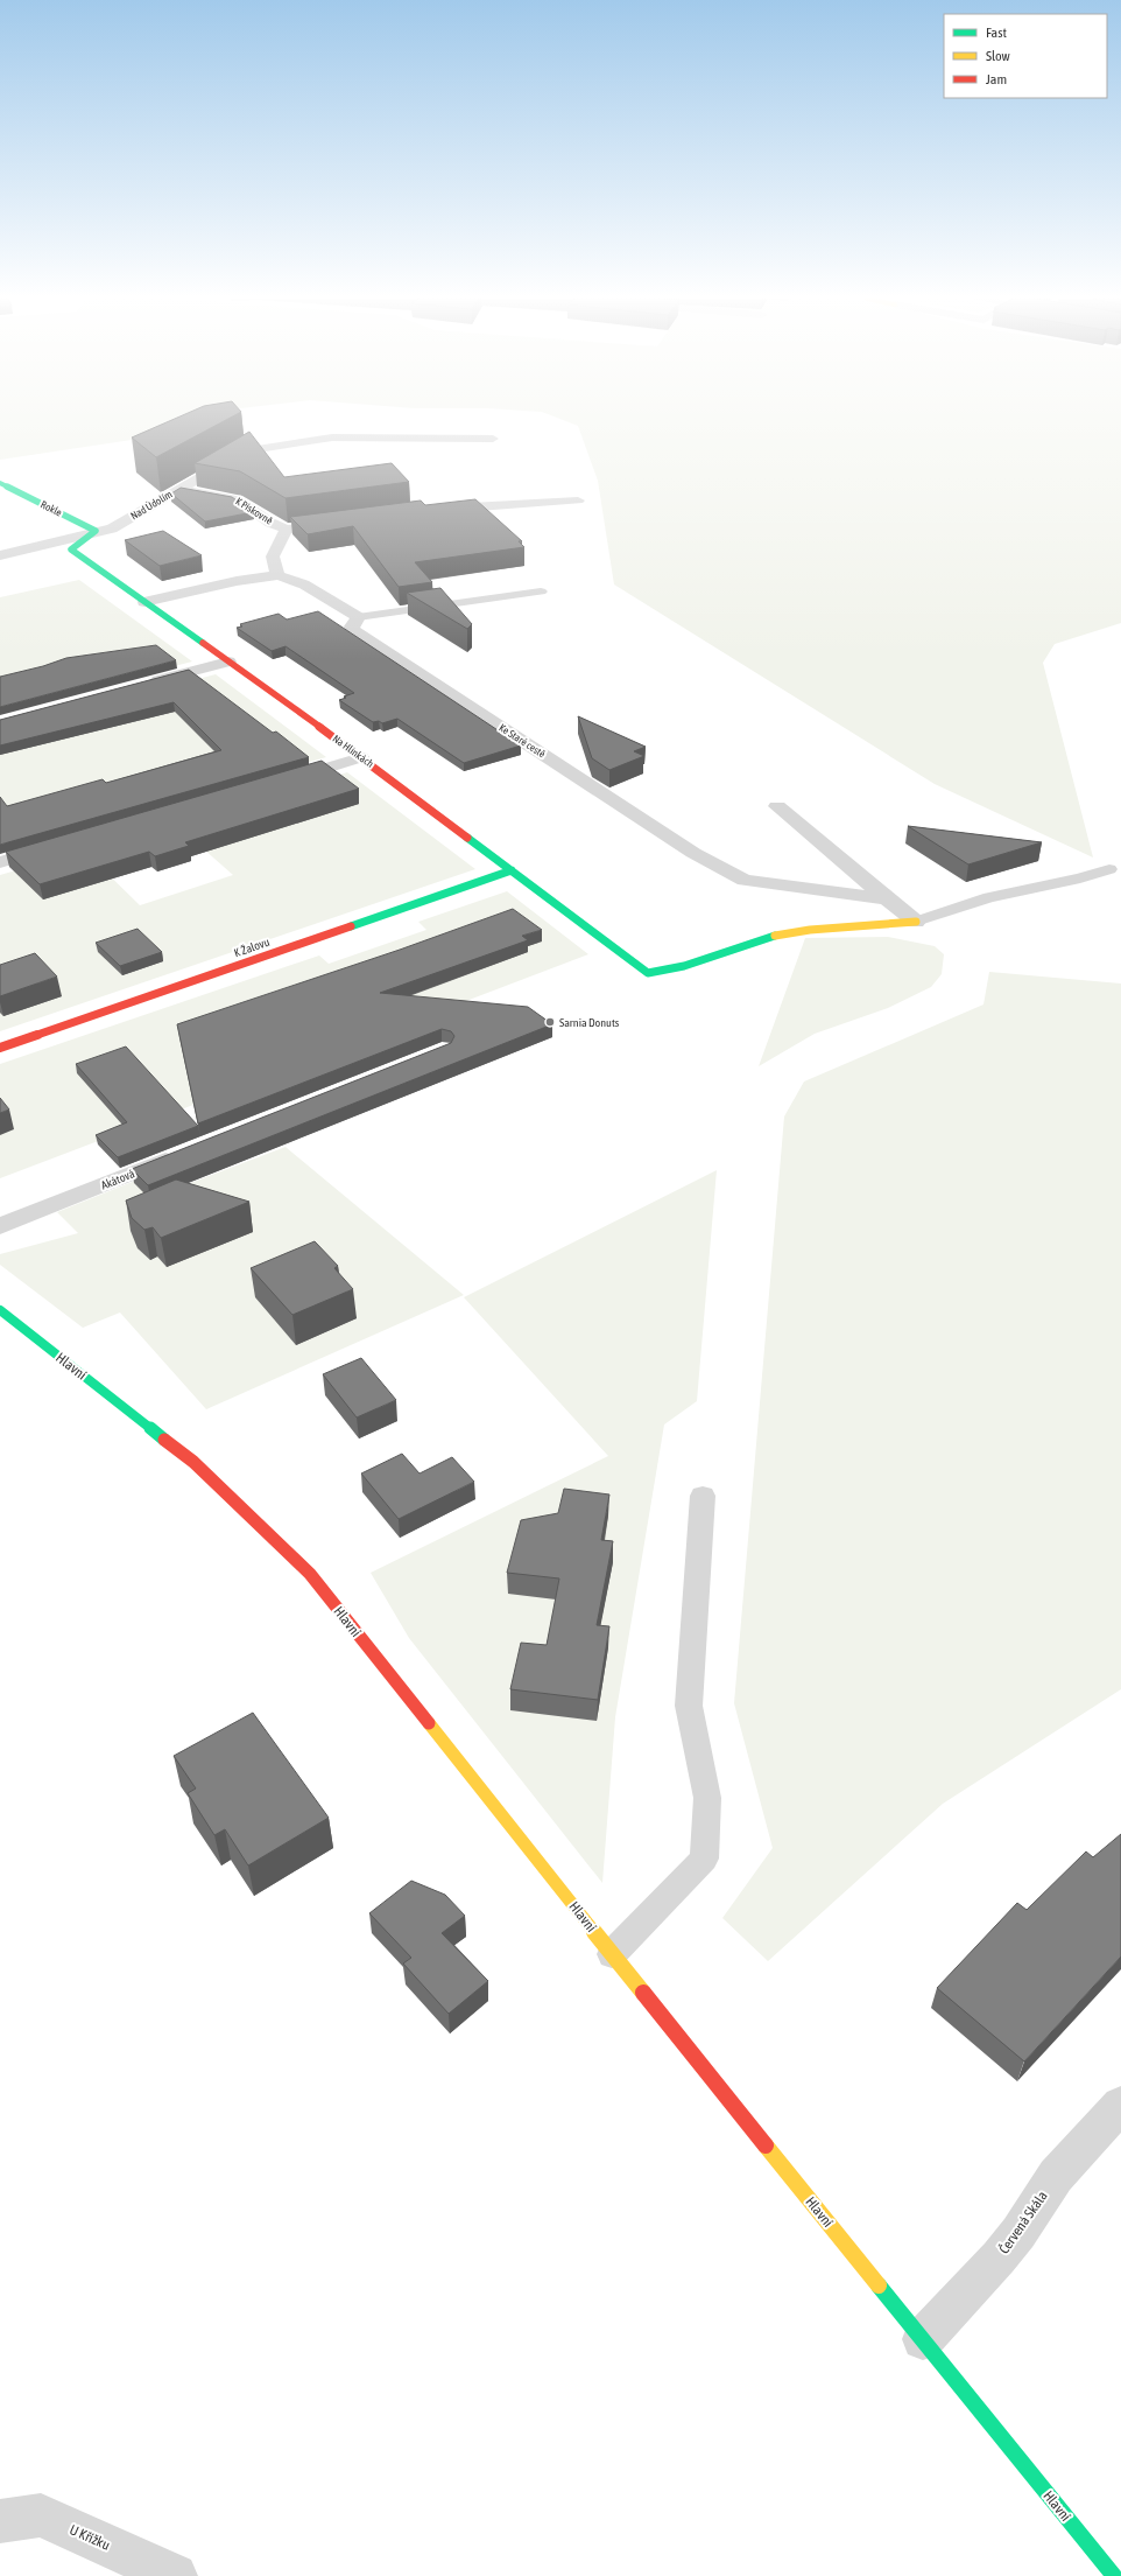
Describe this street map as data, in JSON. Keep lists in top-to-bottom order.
{
  "streets": {
    "street": [
      "Nad Údolím",
      "Rokle",
      "K Pískovně",
      "Ke Staré cestě",
      "Na Hlinkách",
      "K Žalovu",
      "Akátová",
      "Hlavní",
      "Červená Skála",
      "U Křížku"
    ]
  },
  "crossings": [
    ["Nad Údolím", "Rokle"],
    ["Nad Údolím", "K Pískovně"],
    ["Nad Údolím", "Na Hlinkách"],
    ["Rokle", "Na Hlinkách"],
    ["Ke Staré cestě", "Na Hlinkách"],
    ["Na Hlinkách", "K Žalovu"],
    ["Hlavní", "Červená Skála"]
  ],
  "places": ["Sarnia Donuts"],
  "legend": ["Fast", "Slow", "Jam"]
}
